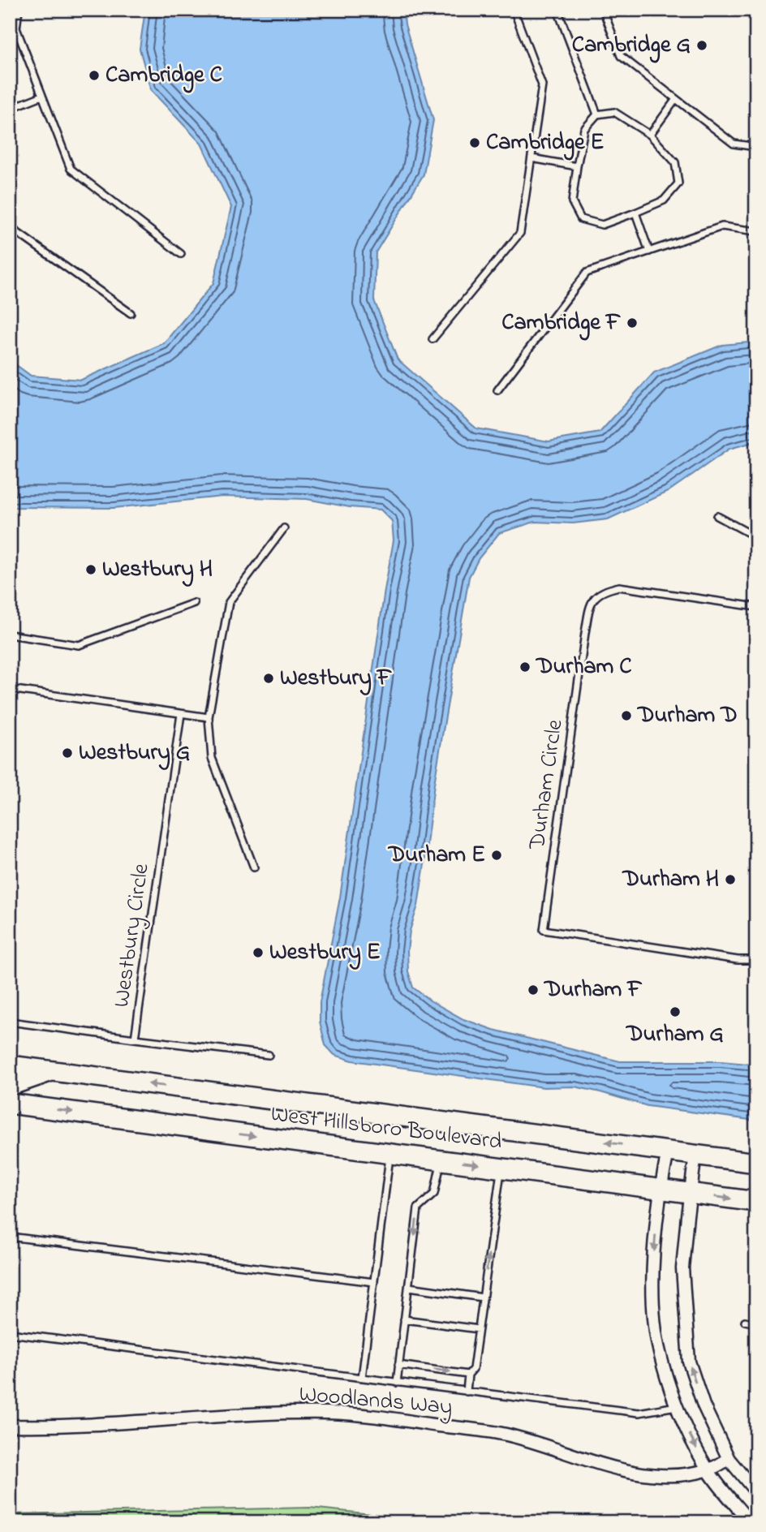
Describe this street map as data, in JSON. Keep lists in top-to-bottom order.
{
  "streets": {
    "main road": ["West Hillsboro Boulevard"],
    "street": ["Woodlands Way"],
    "lane": ["Durham Circle", "Westbury Circle"]
  },
  "places": [
    "Cambridge G",
    "Cambridge C",
    "Cambridge E",
    "Cambridge F",
    "Westbury H",
    "Durham C",
    "Westbury F",
    "Durham D",
    "Westbury G",
    "Durham E",
    "Durham H",
    "Westbury E",
    "Durham F",
    "Durham G"
  ]
}
